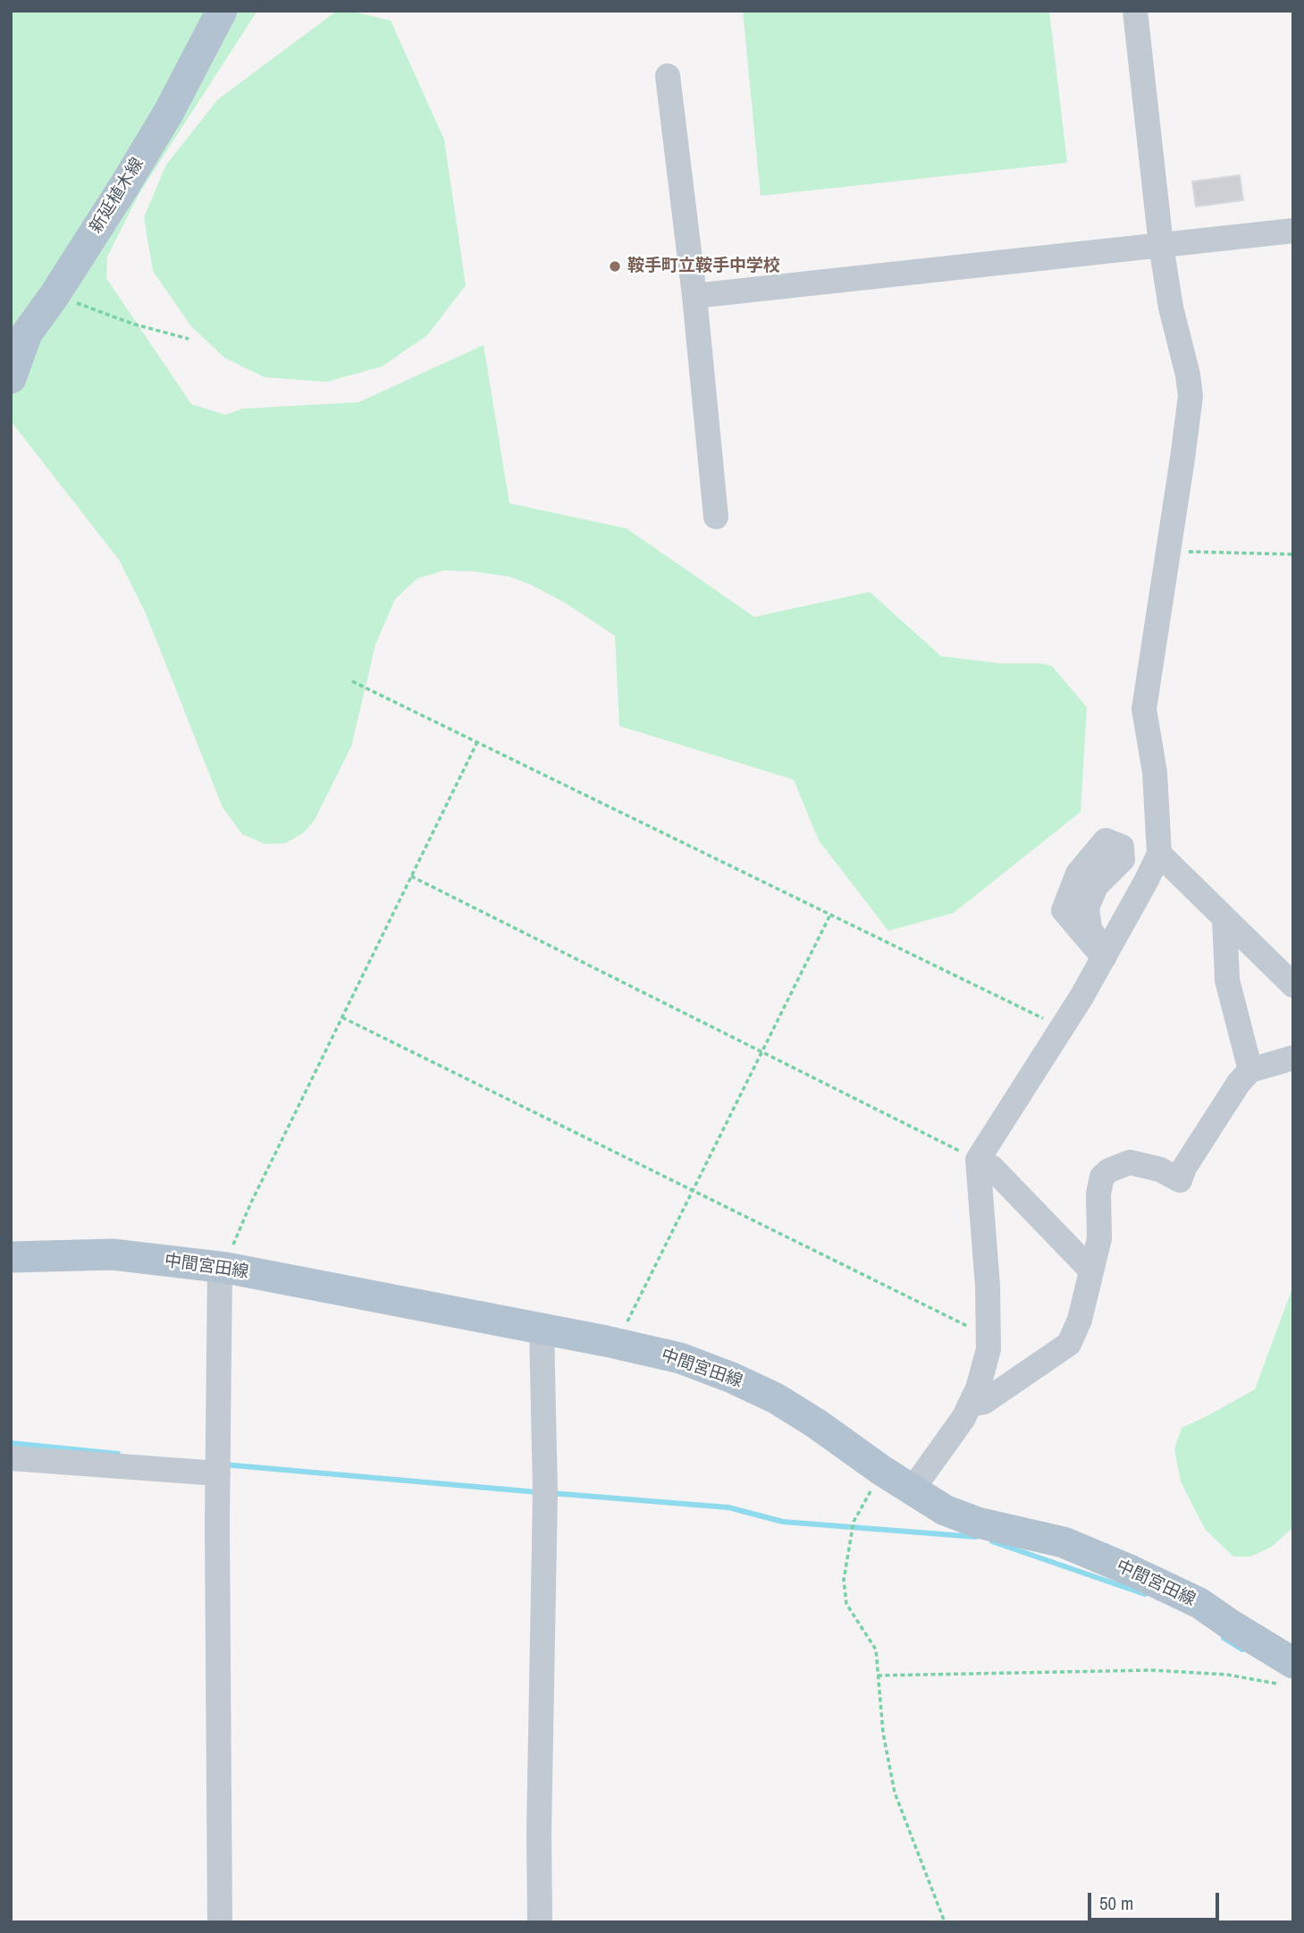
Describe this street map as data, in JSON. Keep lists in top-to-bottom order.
{
  "streets": {
    "main road": ["新延植木線", "中間宮田線"]
  },
  "places": ["鞍手町立鞍手中学校"],
  "scale_bar": "50 m"
}
